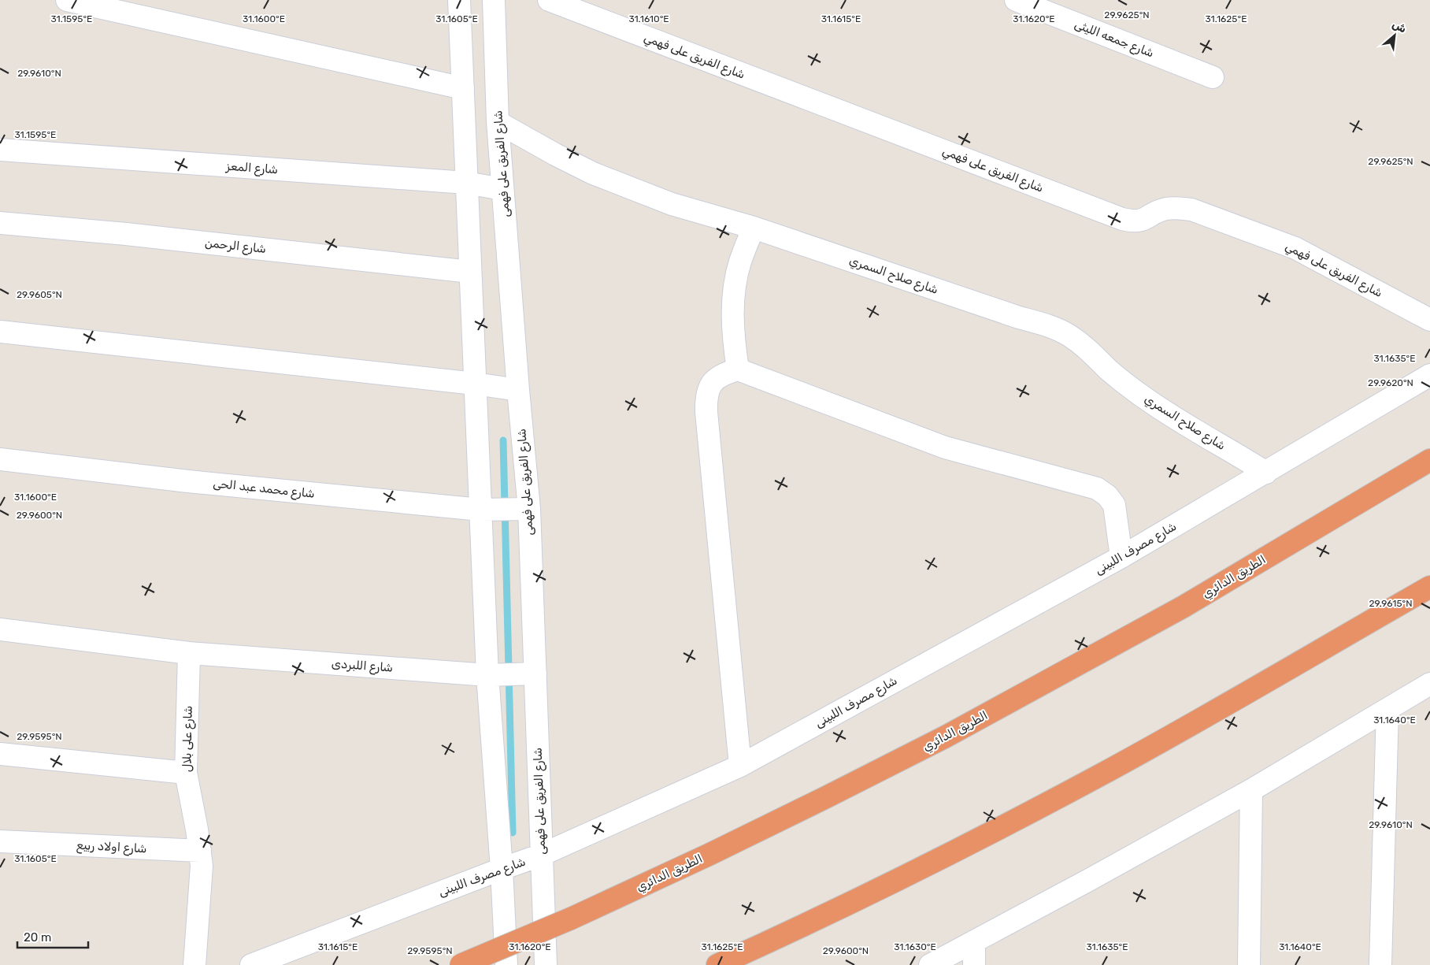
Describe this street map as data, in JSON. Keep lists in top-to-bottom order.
{
  "streets": {
    "highway": ["الطريق الدائري"],
    "street": [
      "شارع جمعه الليثى",
      "شارع الفريق على فهمي",
      "شارع الفريق على فهمى",
      "شارع المعز",
      "شارع الرحمن",
      "شارع صلاح السمري",
      "شارع محمد عبد الحى",
      "شارع مصرف اللبينى",
      "شارع اللبردى",
      "شارع على بلال",
      "شارع اولاد ربيع"
    ]
  },
  "crossings": [
    ["شارع الفريق على فهمى", "شارع المعز"],
    ["شارع الفريق على فهمى", "شارع صلاح السمري"],
    ["شارع الفريق على فهمى", "شارع محمد عبد الحى"],
    ["شارع الفريق على فهمى", "شارع مصرف اللبينى"],
    ["شارع الفريق على فهمى", "شارع اللبردى"],
    ["شارع صلاح السمري", "شارع مصرف اللبينى"],
    ["شارع اللبردى", "شارع على بلال"],
    ["شارع على بلال", "شارع اولاد ربيع"]
  ],
  "scale_bar": "20 m",
  "north": "top right",
  "coordinates": [
    "29.9625°N",
    "31.1595°E",
    "31.1600°E",
    "31.1605°E",
    "31.1610°E",
    "31.1615°E",
    "31.1620°E",
    "31.1625°E",
    "29.9610°N",
    "29.9605°N",
    "31.1635°E",
    "29.9620°N",
    "29.9600°N",
    "29.9615°N",
    "31.1640°E",
    "29.9595°N",
    "31.1630°E"
  ]
}
